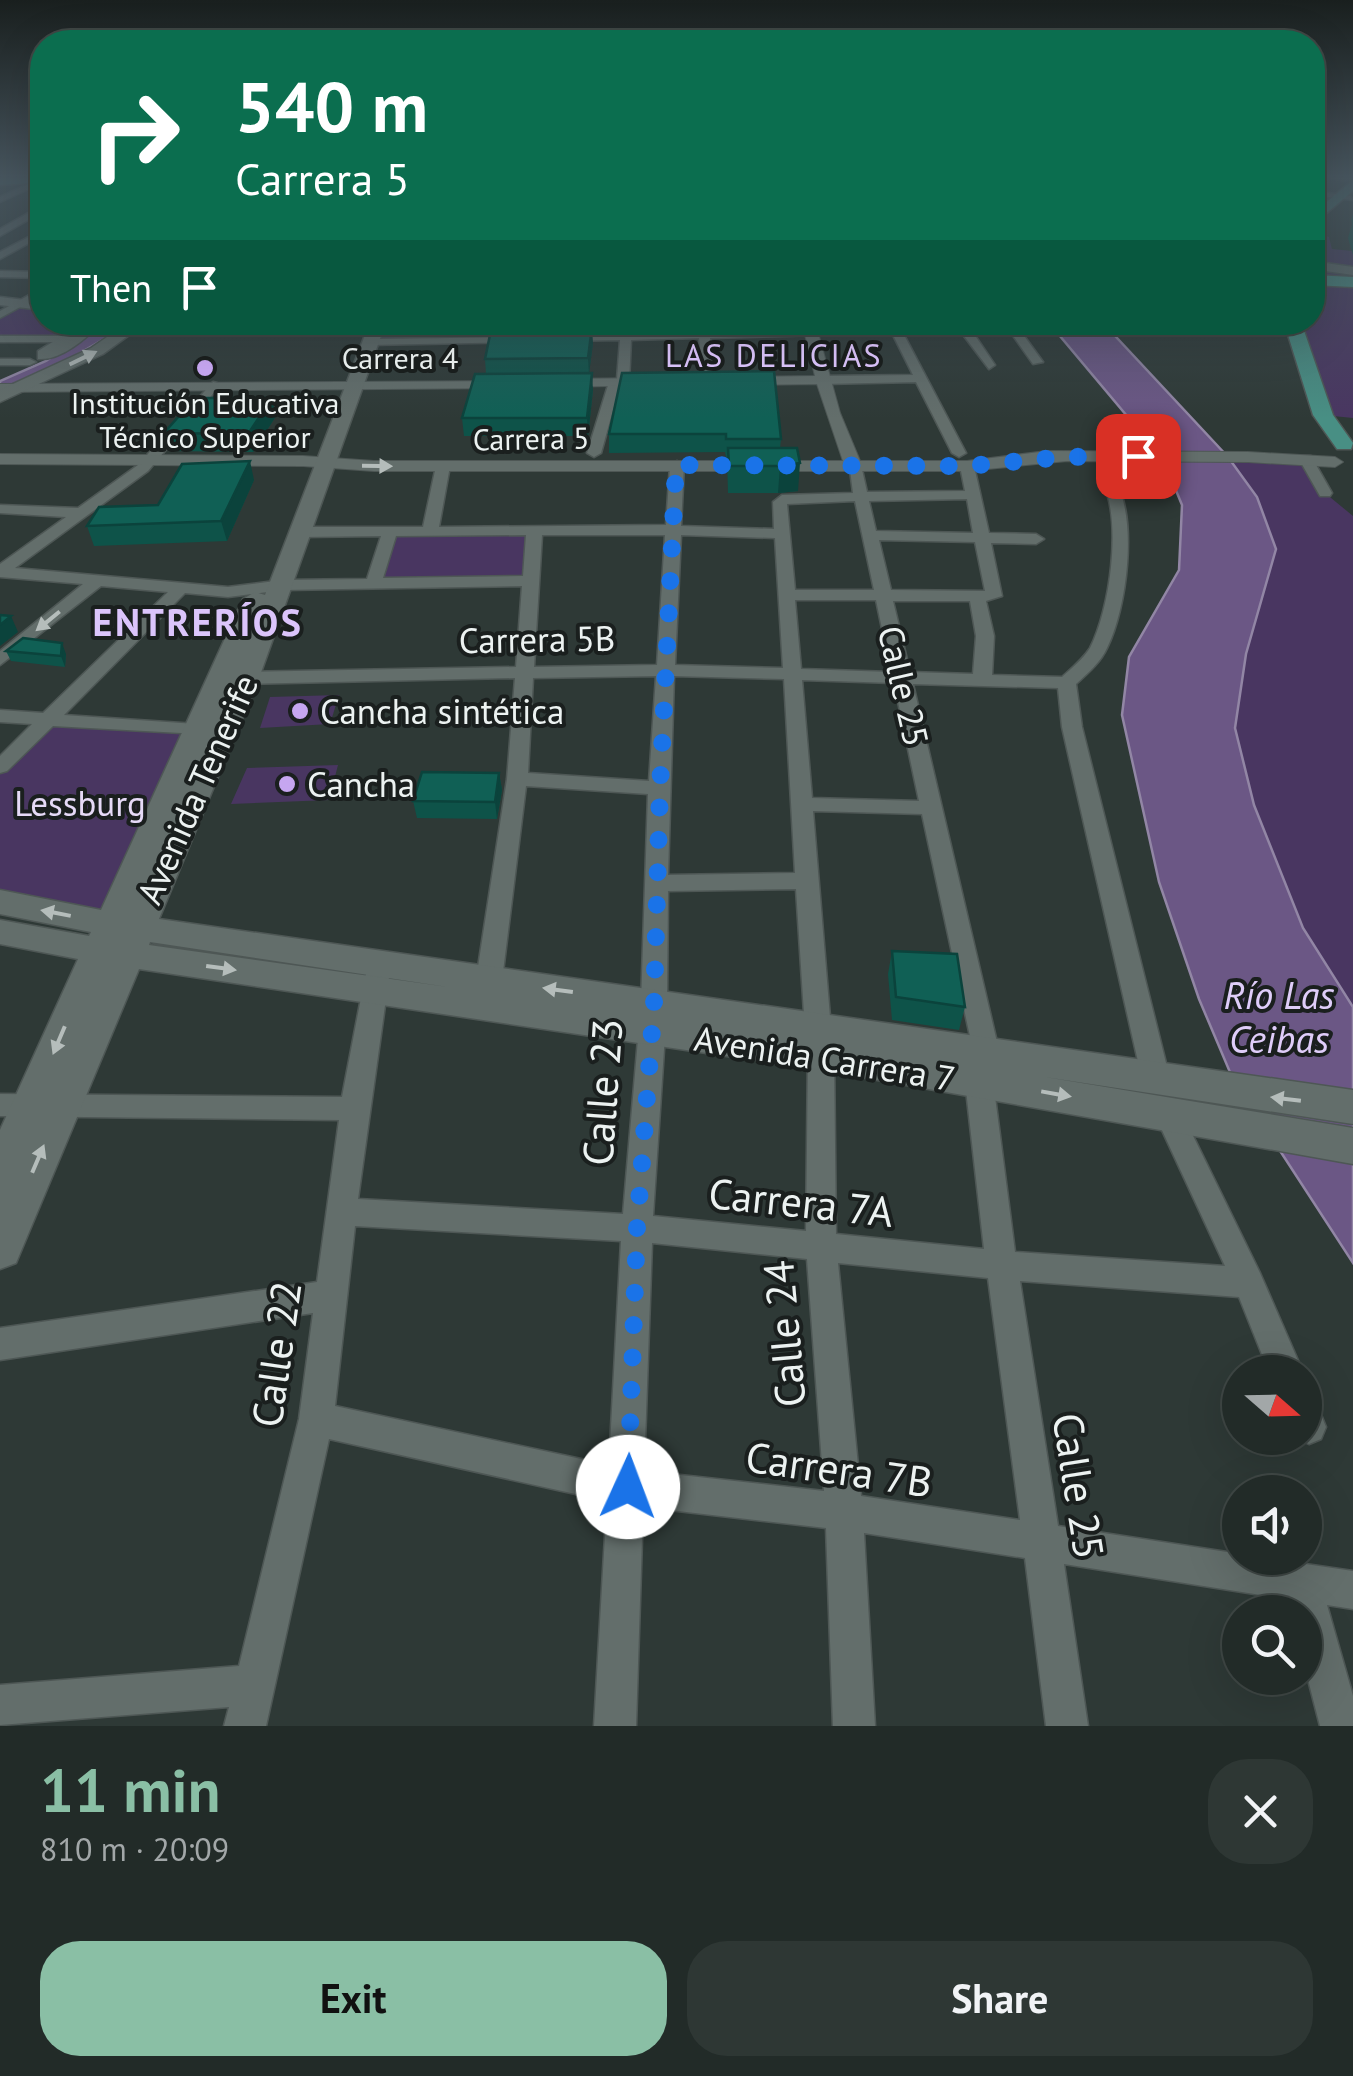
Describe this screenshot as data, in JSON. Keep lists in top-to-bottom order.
{
  "streets": {
    "main road": ["Avenida Tenerife", "Avenida Carrera 7"],
    "street": [
      "Carrera 4",
      "Carrera 5",
      "Carrera 5B",
      "Calle 25",
      "Calle 23",
      "Carrera 7A",
      "Calle 24",
      "Calle 22",
      "Carrera 7B"
    ]
  },
  "crossings": [
    ["Carrera 4", "Avenida Tenerife"],
    ["Carrera 5", "Calle 25"],
    ["Carrera 5", "Avenida Tenerife"],
    ["Carrera 5", "Calle 23"],
    ["Carrera 5B", "Calle 25"],
    ["Carrera 5B", "Avenida Tenerife"],
    ["Carrera 5B", "Calle 23"],
    ["Carrera 5B", "Calle 24"],
    ["Calle 25", "Avenida Carrera 7"],
    ["Calle 25", "Carrera 7A"],
    ["Calle 25", "Calle 24"],
    ["Calle 25", "Carrera 7B"],
    ["Avenida Tenerife", "Avenida Carrera 7"],
    ["Avenida Carrera 7", "Calle 23"],
    ["Avenida Carrera 7", "Calle 24"],
    ["Avenida Carrera 7", "Calle 22"],
    ["Calle 23", "Carrera 7A"],
    ["Calle 23", "Carrera 7B"],
    ["Carrera 7A", "Calle 24"],
    ["Carrera 7A", "Calle 22"],
    ["Calle 24", "Carrera 7B"],
    ["Calle 22", "Carrera 7B"]
  ],
  "districts": ["LAS DELICIAS", "ENTRERÍOS"],
  "water": ["Río Las Ceibas"],
  "parks": ["Lessburg"],
  "places": ["Institución Educativa Técnico Superior", "Cancha sintética", "Cancha"],
  "north": "right",
  "page": {
    "turn": ["540 m", "Carrera 5"],
    "then": "Then",
    "heading": ["11 min", "810 m · 20:09"],
    "buttons": ["Exit", "Share"]
  }
}
